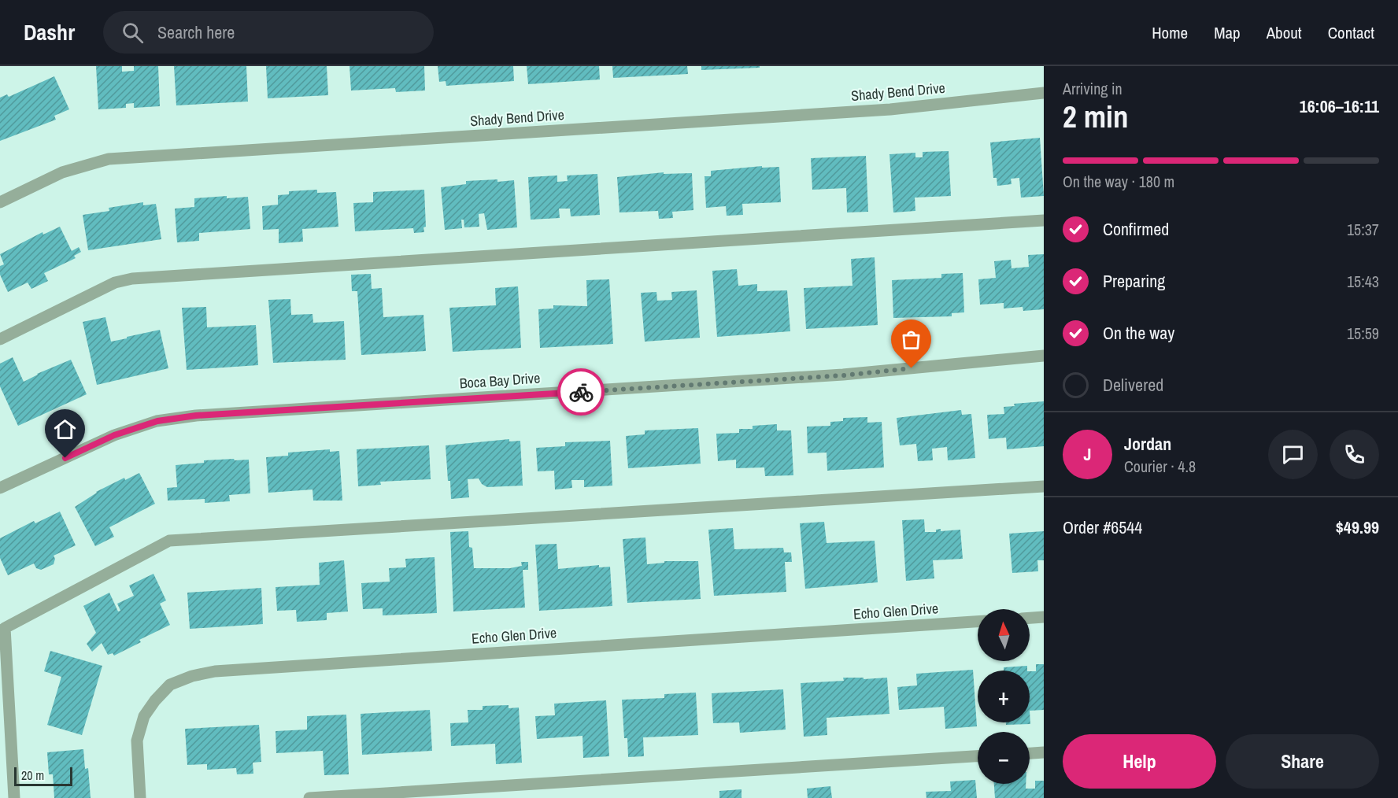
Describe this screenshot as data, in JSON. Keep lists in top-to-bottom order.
{
  "streets": {
    "street": ["Shady Bend Drive", "Boca Bay Drive", "Echo Glen Drive"]
  },
  "scale_bar": "20 m",
  "north": "top",
  "page": {
    "header": "Dashr",
    "search": "Search here",
    "nav": [
      "Home",
      "Map",
      "About",
      "Contact"
    ],
    "heading": ["2 min", "Arriving in", "16:06–16:11"],
    "panel": [
      "Jordan",
      "Courier · 4.8",
      "Order #6544",
      "$49.99"
    ],
    "bar": "On the way · 180 m",
    "list": [
      ["Confirmed", "15:37"],
      ["Preparing", "15:43"],
      ["On the way", "15:59"],
      "Delivered"
    ],
    "round": "J",
    "map_buttons": ["+", "−"],
    "buttons": ["Help", "Share"],
    "scale": "20 m"
  }
}
